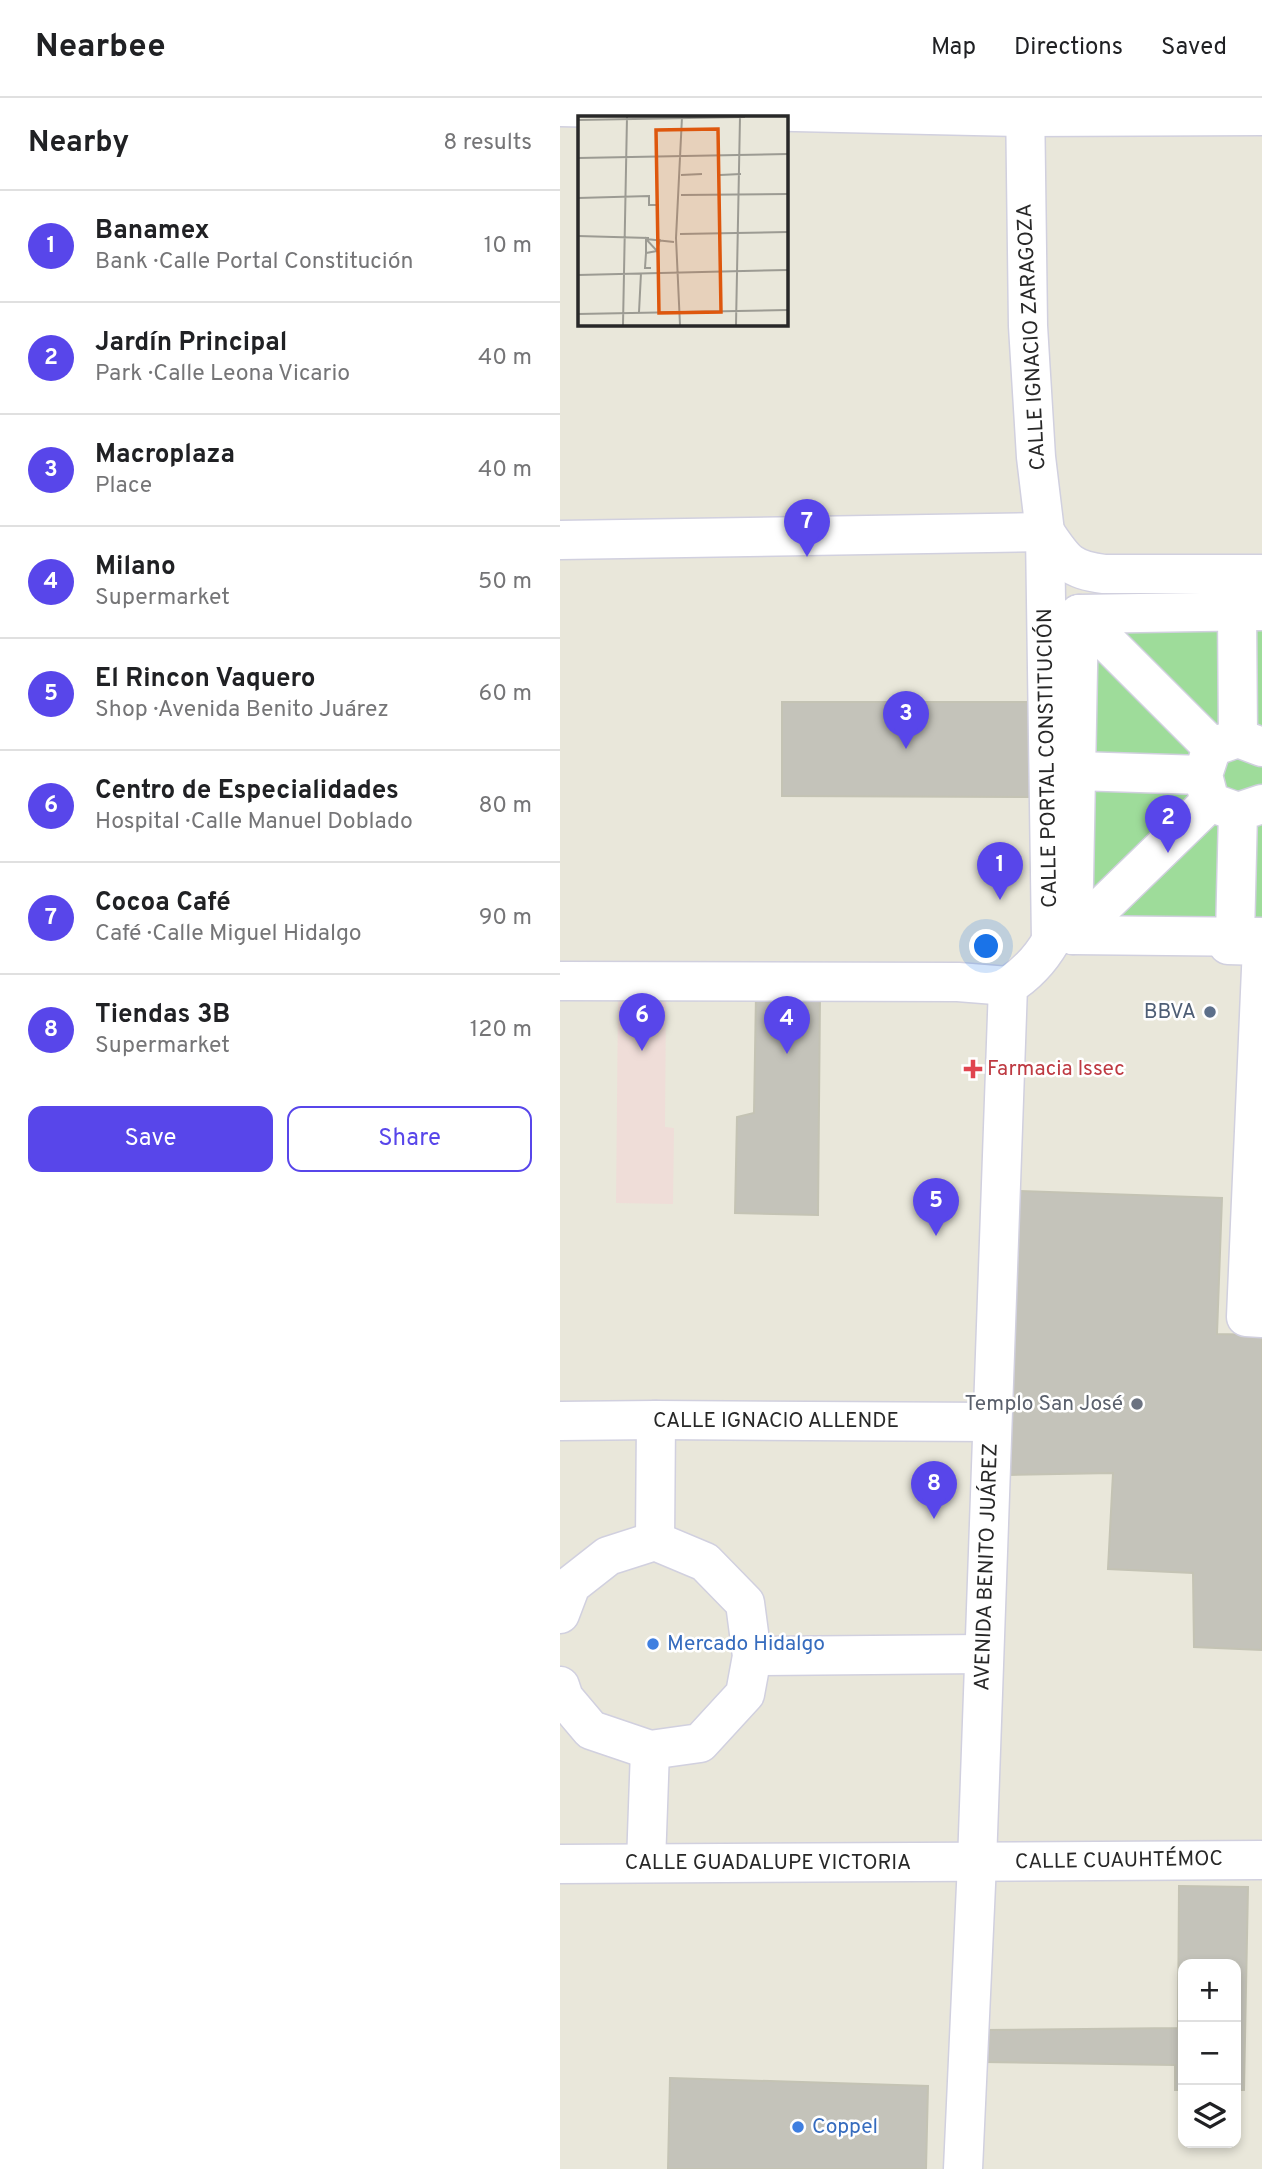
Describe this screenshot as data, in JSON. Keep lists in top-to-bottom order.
{
  "streets": {
    "street": [
      "CALLE IGNACIO ZARAGOZA",
      "CALLE PORTAL CONSTITUCIÓN",
      "CALLE IGNACIO ALLENDE",
      "AVENIDA BENITO JUÁREZ",
      "CALLE CUAUHTÉMOC",
      "CALLE GUADALUPE VICTORIA"
    ]
  },
  "crossings": [
    ["CALLE IGNACIO ZARAGOZA", "CALLE PORTAL CONSTITUCIÓN"],
    ["CALLE IGNACIO ALLENDE", "AVENIDA BENITO JUÁREZ"],
    ["AVENIDA BENITO JUÁREZ", "CALLE CUAUHTÉMOC"],
    ["AVENIDA BENITO JUÁREZ", "CALLE GUADALUPE VICTORIA"],
    ["CALLE CUAUHTÉMOC", "CALLE GUADALUPE VICTORIA"]
  ],
  "places": {
    "other": [
      "BBVA",
      "Templo San José",
      "Mercado Hidalgo",
      "Coppel"
    ],
    "health": ["Farmacia Issec"]
  },
  "page": {
    "header": "Nearbee",
    "nav": ["Map", "Directions", "Saved"],
    "heading": ["Nearby", "8 results"],
    "list": [
      {
        "mark": "1",
        "name": "Banamex",
        "note": "Bank · Calle Portal Constitución",
        "value": "10 m"
      },
      {
        "mark": "2",
        "name": "Jardín Principal",
        "note": "Park · Calle Leona Vicario",
        "value": "40 m"
      },
      {
        "mark": "3",
        "name": "Macroplaza",
        "note": "Place",
        "value": "40 m"
      },
      {
        "mark": "4",
        "name": "Milano",
        "note": "Supermarket",
        "value": "50 m"
      },
      {
        "mark": "5",
        "name": "El Rincon Vaquero",
        "note": "Shop · Avenida Benito Juárez",
        "value": "60 m"
      },
      {
        "mark": "6",
        "name": "Centro de Especialidades",
        "note": "Hospital · Calle Manuel Doblado",
        "value": "80 m"
      },
      {
        "mark": "7",
        "name": "Cocoa Café",
        "note": "Café · Calle Miguel Hidalgo",
        "value": "90 m"
      },
      {
        "mark": "8",
        "name": "Tiendas 3B",
        "note": "Supermarket",
        "value": "120 m"
      }
    ],
    "pins": [
      "7",
      "3",
      "2",
      "1",
      "6",
      "4",
      "5",
      "8"
    ],
    "buttons": ["Save", "Share"],
    "map_buttons": ["+", "−"]
  }
}
